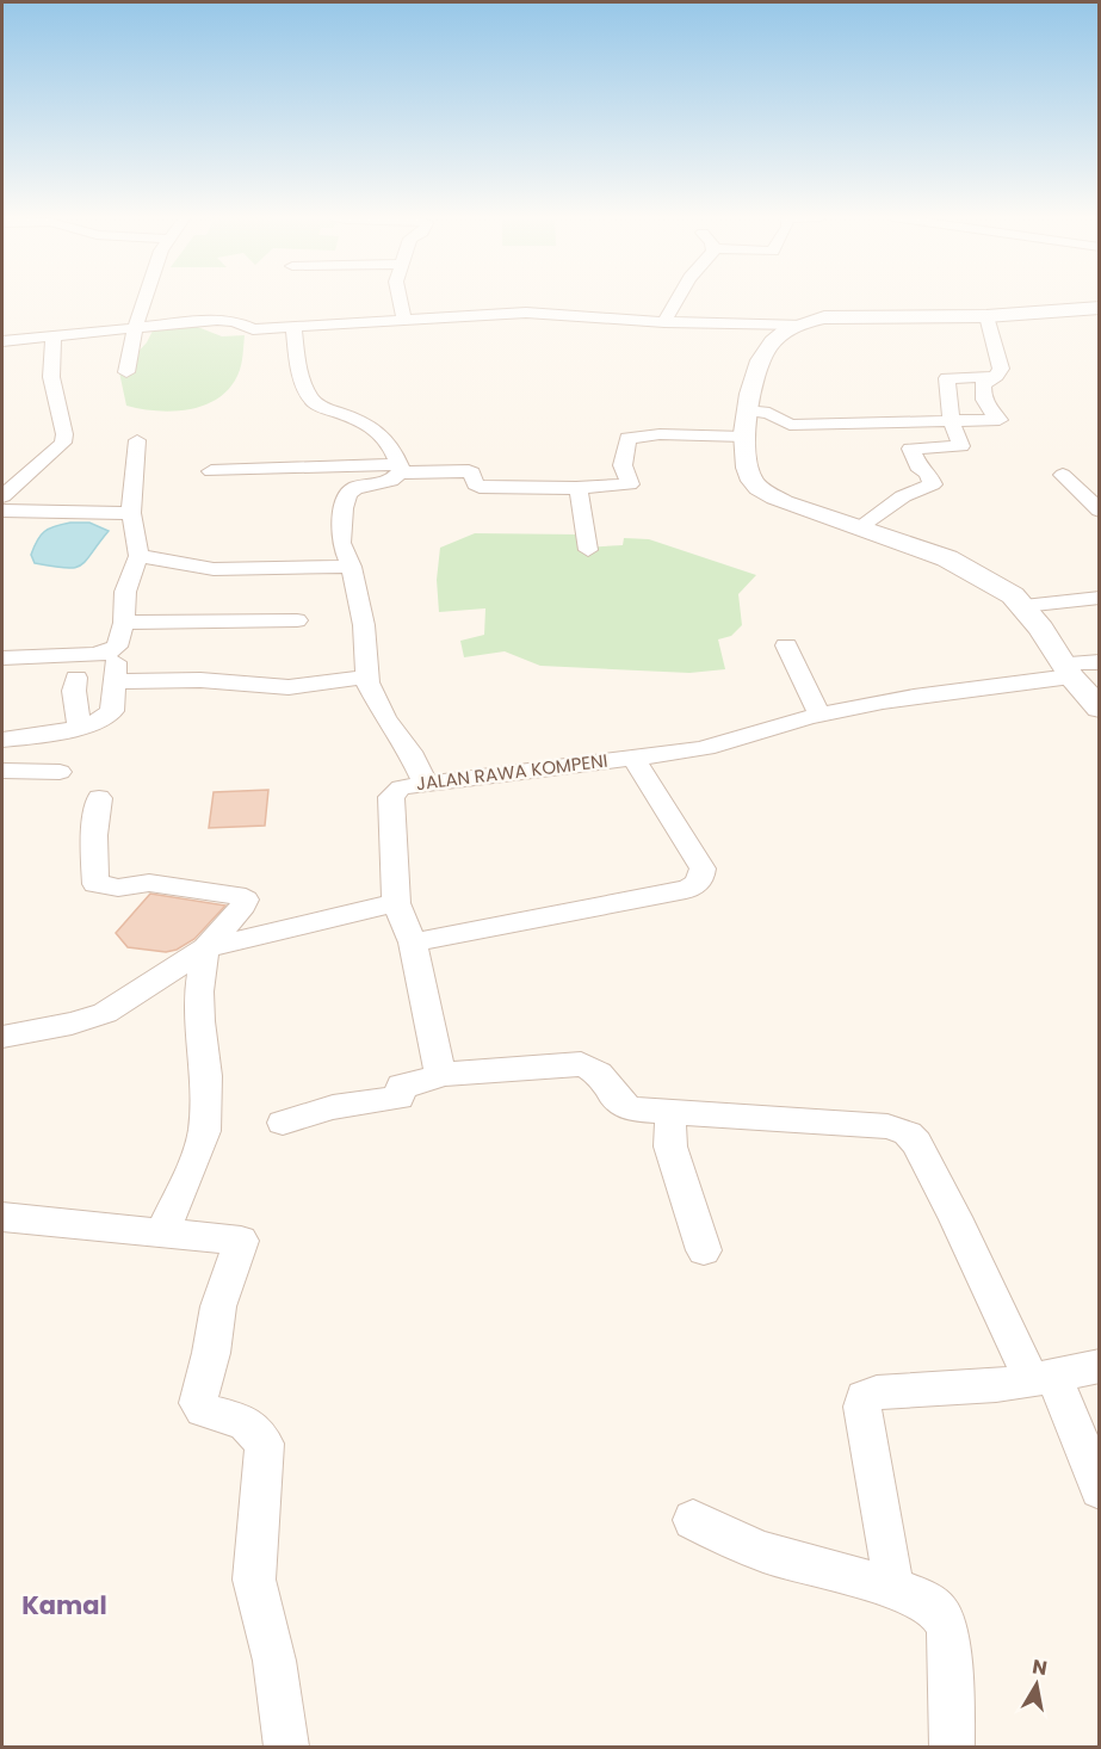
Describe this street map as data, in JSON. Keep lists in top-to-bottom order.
{
  "streets": {
    "street": ["JALAN RAWA KOMPENI"]
  },
  "districts": ["Kamal"],
  "north": "top"
}
